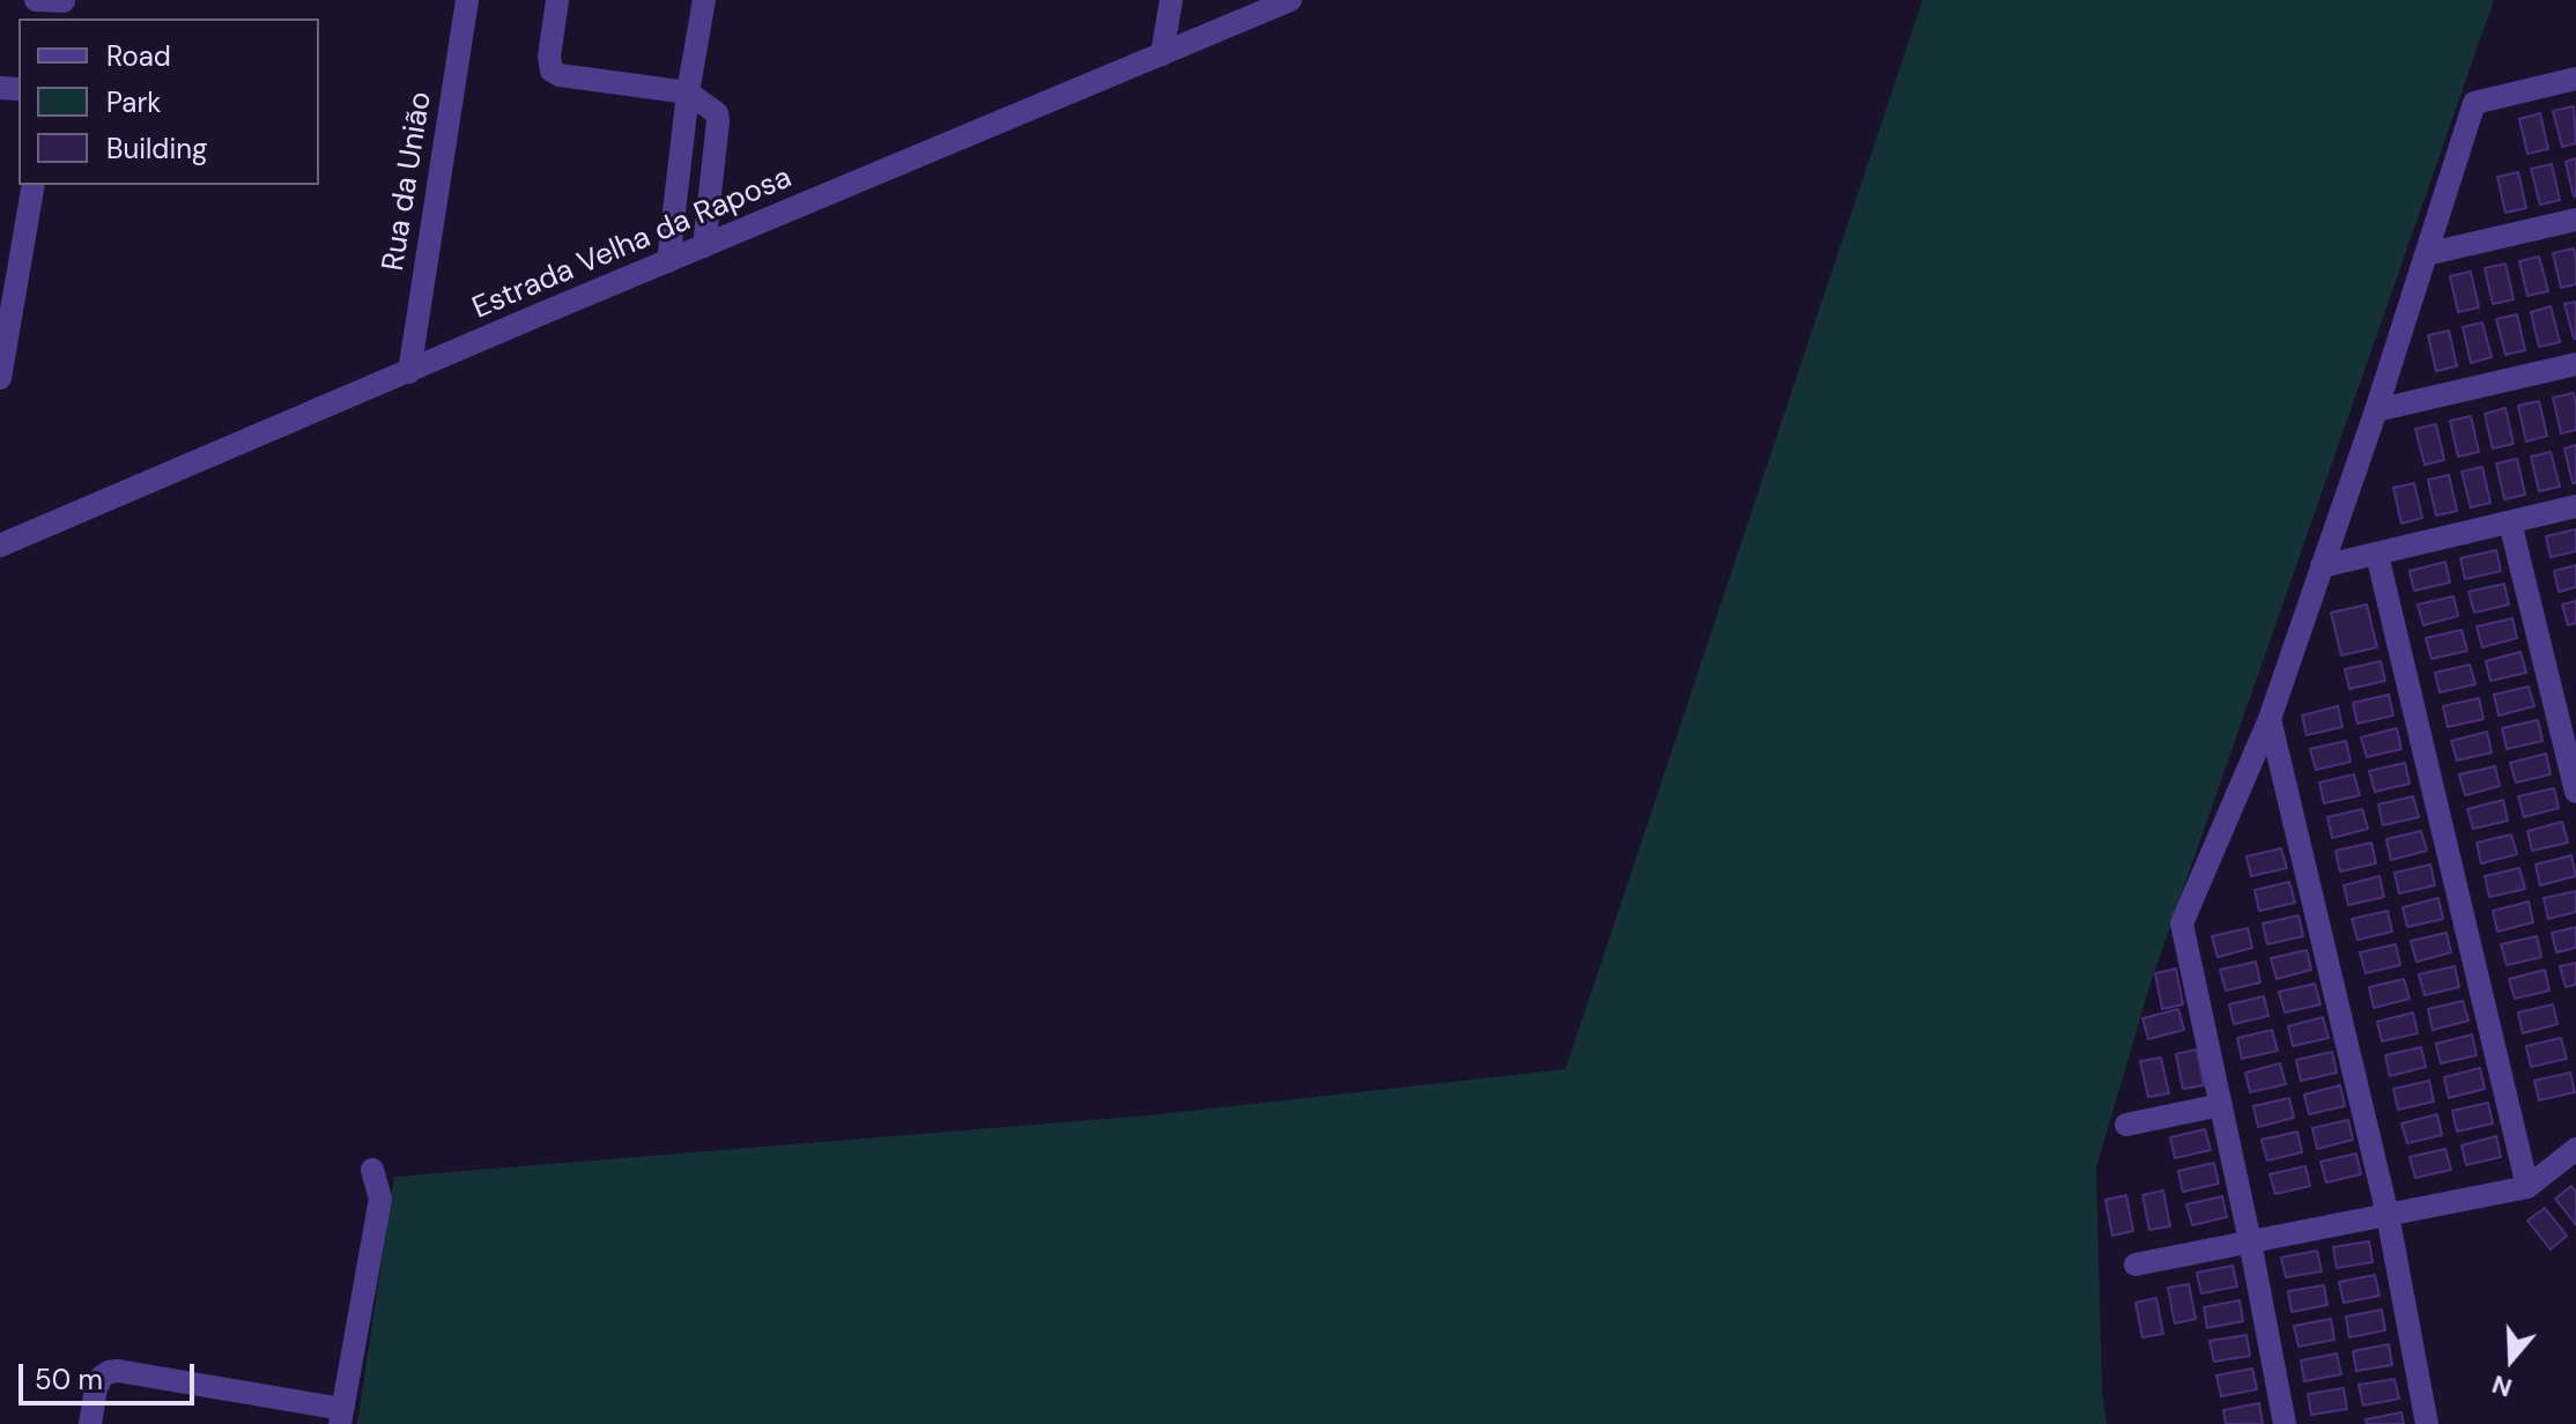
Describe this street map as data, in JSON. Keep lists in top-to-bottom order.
{
  "streets": {
    "street": ["Rua da União", "Estrada Velha da Raposa"]
  },
  "crossings": [
    ["Rua da União", "Estrada Velha da Raposa"]
  ],
  "legend": ["Road", "Park", "Building"],
  "scale_bar": "50 m",
  "north": "bottom"
}
